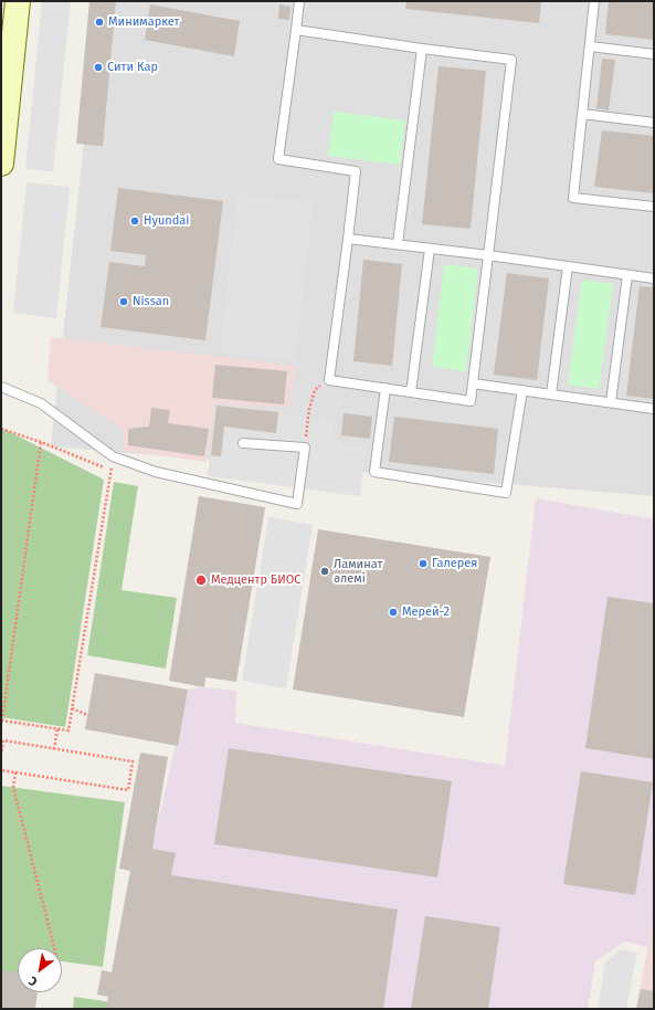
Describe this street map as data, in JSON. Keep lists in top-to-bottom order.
{
  "places": [
    "Минимаркет",
    "Сити Кар",
    "Hyundai",
    "Nissan",
    "Галерея",
    "Ламинат әлемі",
    "Медцентр БИОС",
    "Мерей-2"
  ],
  "north": "bottom left"
}
